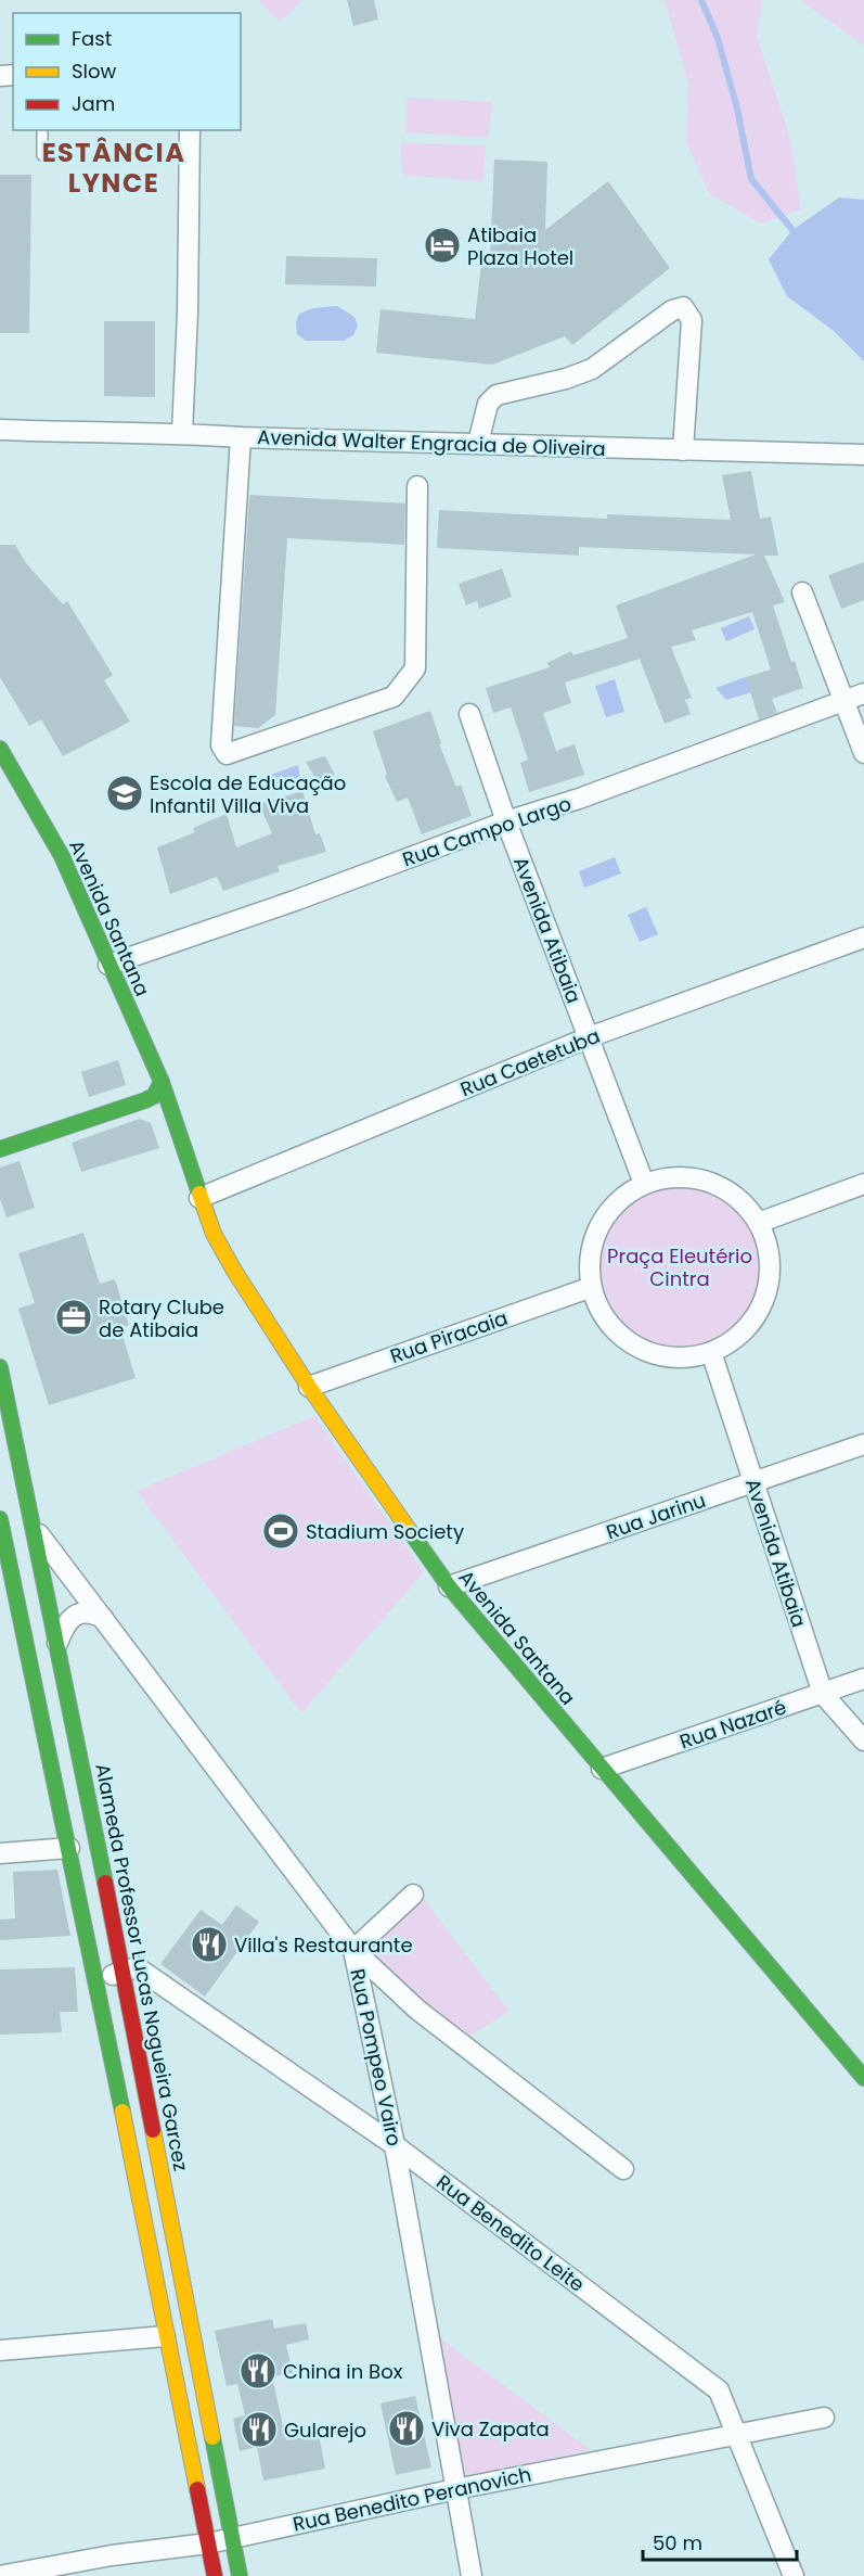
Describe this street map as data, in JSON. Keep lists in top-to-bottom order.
{
  "streets": {
    "main road": ["Avenida Santana", "Alameda Professor Lucas Nogueira Garcez"],
    "street": [
      "Avenida Walter Engracia de Oliveira",
      "Rua Campo Largo",
      "Avenida Atibaia",
      "Rua Caetetuba",
      "Rua Piracaia",
      "Rua Jarinu",
      "Rua Nazaré",
      "Rua Pompeo Vairo",
      "Rua Benedito Leite",
      "Rua Benedito Peranovich"
    ]
  },
  "crossings": [
    ["Rua Campo Largo", "Avenida Santana"],
    ["Rua Campo Largo", "Avenida Atibaia"],
    ["Avenida Santana", "Rua Caetetuba"],
    ["Avenida Santana", "Rua Piracaia"],
    ["Avenida Santana", "Rua Jarinu"],
    ["Avenida Santana", "Rua Nazaré"],
    ["Avenida Atibaia", "Rua Caetetuba"],
    ["Avenida Atibaia", "Rua Piracaia"],
    ["Avenida Atibaia", "Rua Jarinu"],
    ["Avenida Atibaia", "Rua Nazaré"],
    ["Alameda Professor Lucas Nogueira Garcez", "Rua Pompeo Vairo"],
    ["Alameda Professor Lucas Nogueira Garcez", "Rua Benedito Leite"],
    ["Alameda Professor Lucas Nogueira Garcez", "Rua Benedito Peranovich"],
    ["Rua Pompeo Vairo", "Rua Benedito Leite"],
    ["Rua Pompeo Vairo", "Rua Benedito Peranovich"],
    ["Rua Benedito Leite", "Rua Benedito Peranovich"]
  ],
  "districts": ["ESTÂNCIA LYNCE"],
  "parks": ["Praça Eleutério Cintra"],
  "places": {
    "hotel": ["Atibaia Plaza Hotel"],
    "school or university": ["Escola de Educação Infantil Villa Viva"],
    "office": ["Rotary Clube de Atibaia"],
    "sports": ["Stadium Society"],
    "restaurant": [
      "Villa's Restaurante",
      "China in Box",
      "Viva Zapata",
      "Gularejo"
    ]
  },
  "legend": ["Fast", "Slow", "Jam"],
  "scale_bar": "50 m"
}
